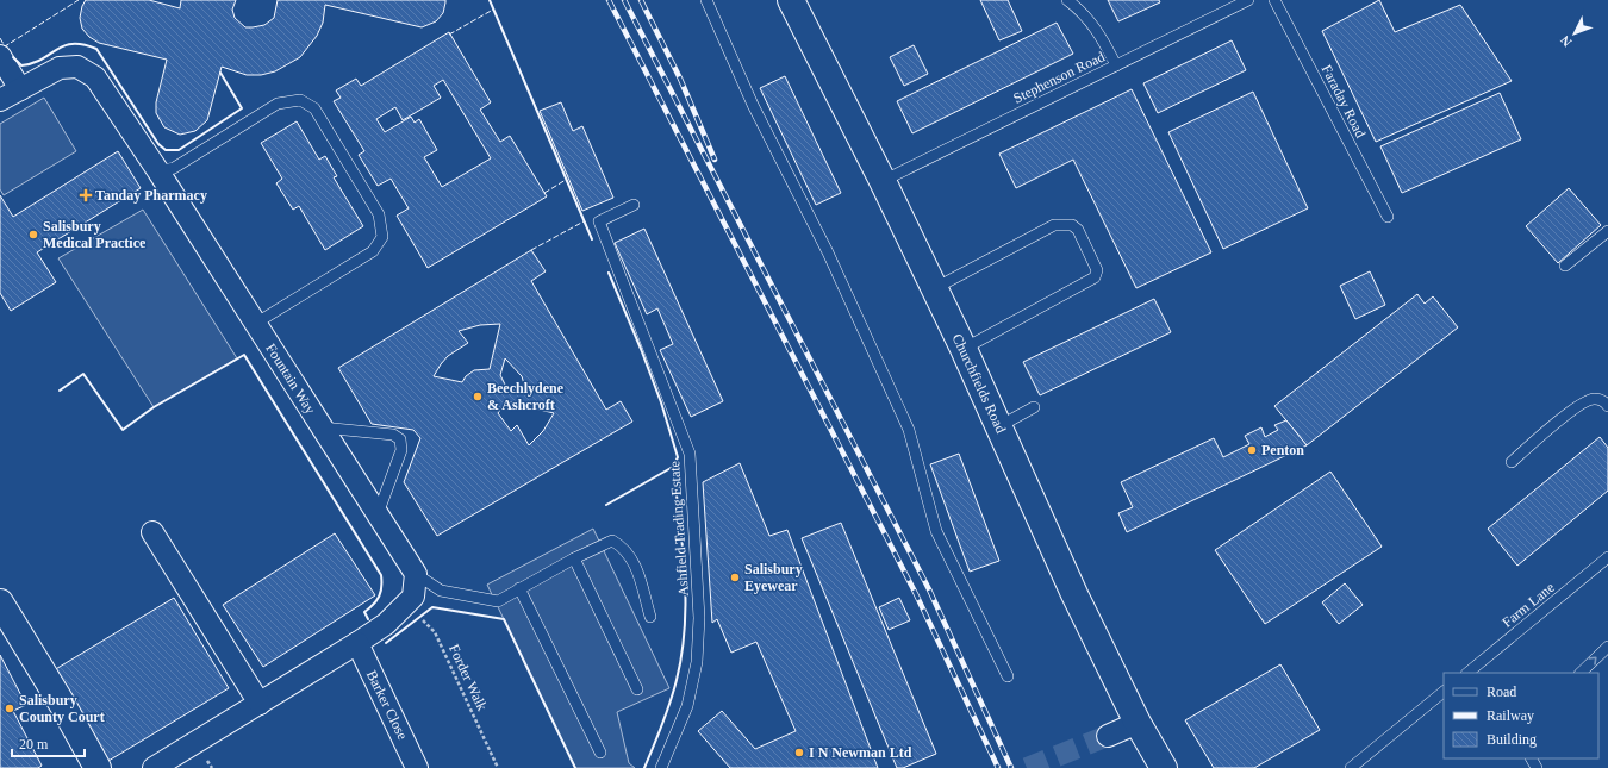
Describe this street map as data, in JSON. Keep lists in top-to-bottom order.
{
  "streets": {
    "main road": ["Churchfields Road"],
    "street": ["Fountain Way", "Barker Close"],
    "lane": [
      "Stephenson Road",
      "Faraday Road",
      "Ashfield Trading Estate",
      "Farm Lane"
    ],
    "path": ["Forder Walk"]
  },
  "crossings": [
    ["Stephenson Road", "Churchfields Road"]
  ],
  "places": {
    "health": ["Tanday Pharmacy"],
    "other": [
      "Salisbury Medical Practice",
      "Beechlydene & Ashcroft",
      "Penton",
      "Salisbury Eyewear",
      "Salisbury County Court",
      "I N Newman Ltd"
    ]
  },
  "legend": ["Road", "Railway", "Building"],
  "scale_bar": "20 m",
  "north": "bottom left"
}
